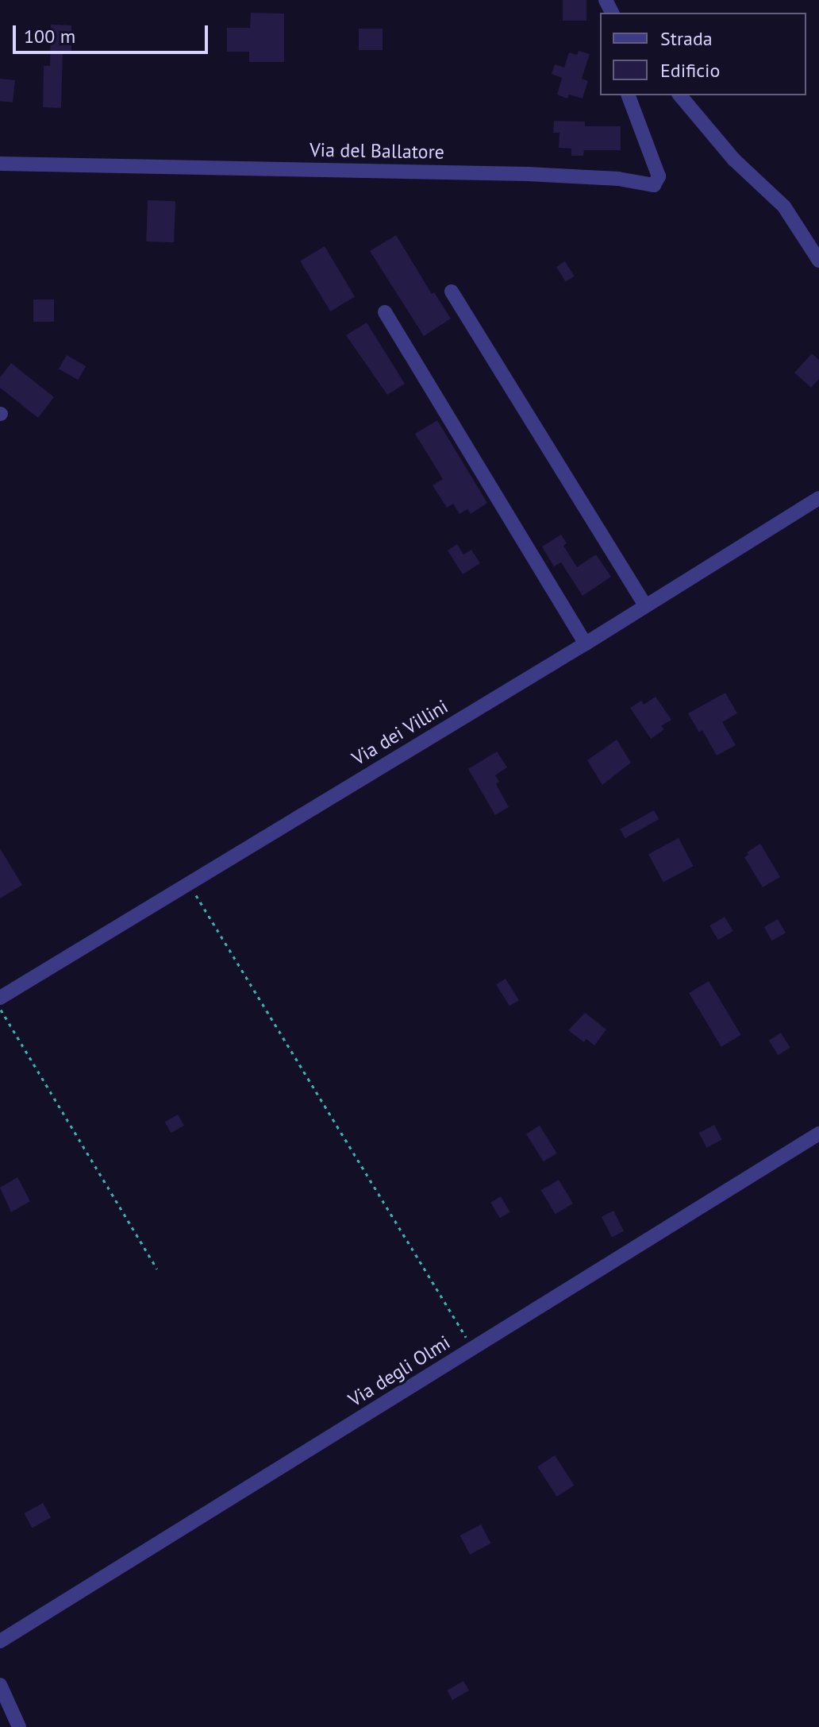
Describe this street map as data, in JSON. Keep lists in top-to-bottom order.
{
  "streets": {
    "street": ["Via del Ballatore", "Via dei Villini", "Via degli Olmi"]
  },
  "legend": ["Strada", "Edificio"],
  "scale_bar": "100 m"
}
